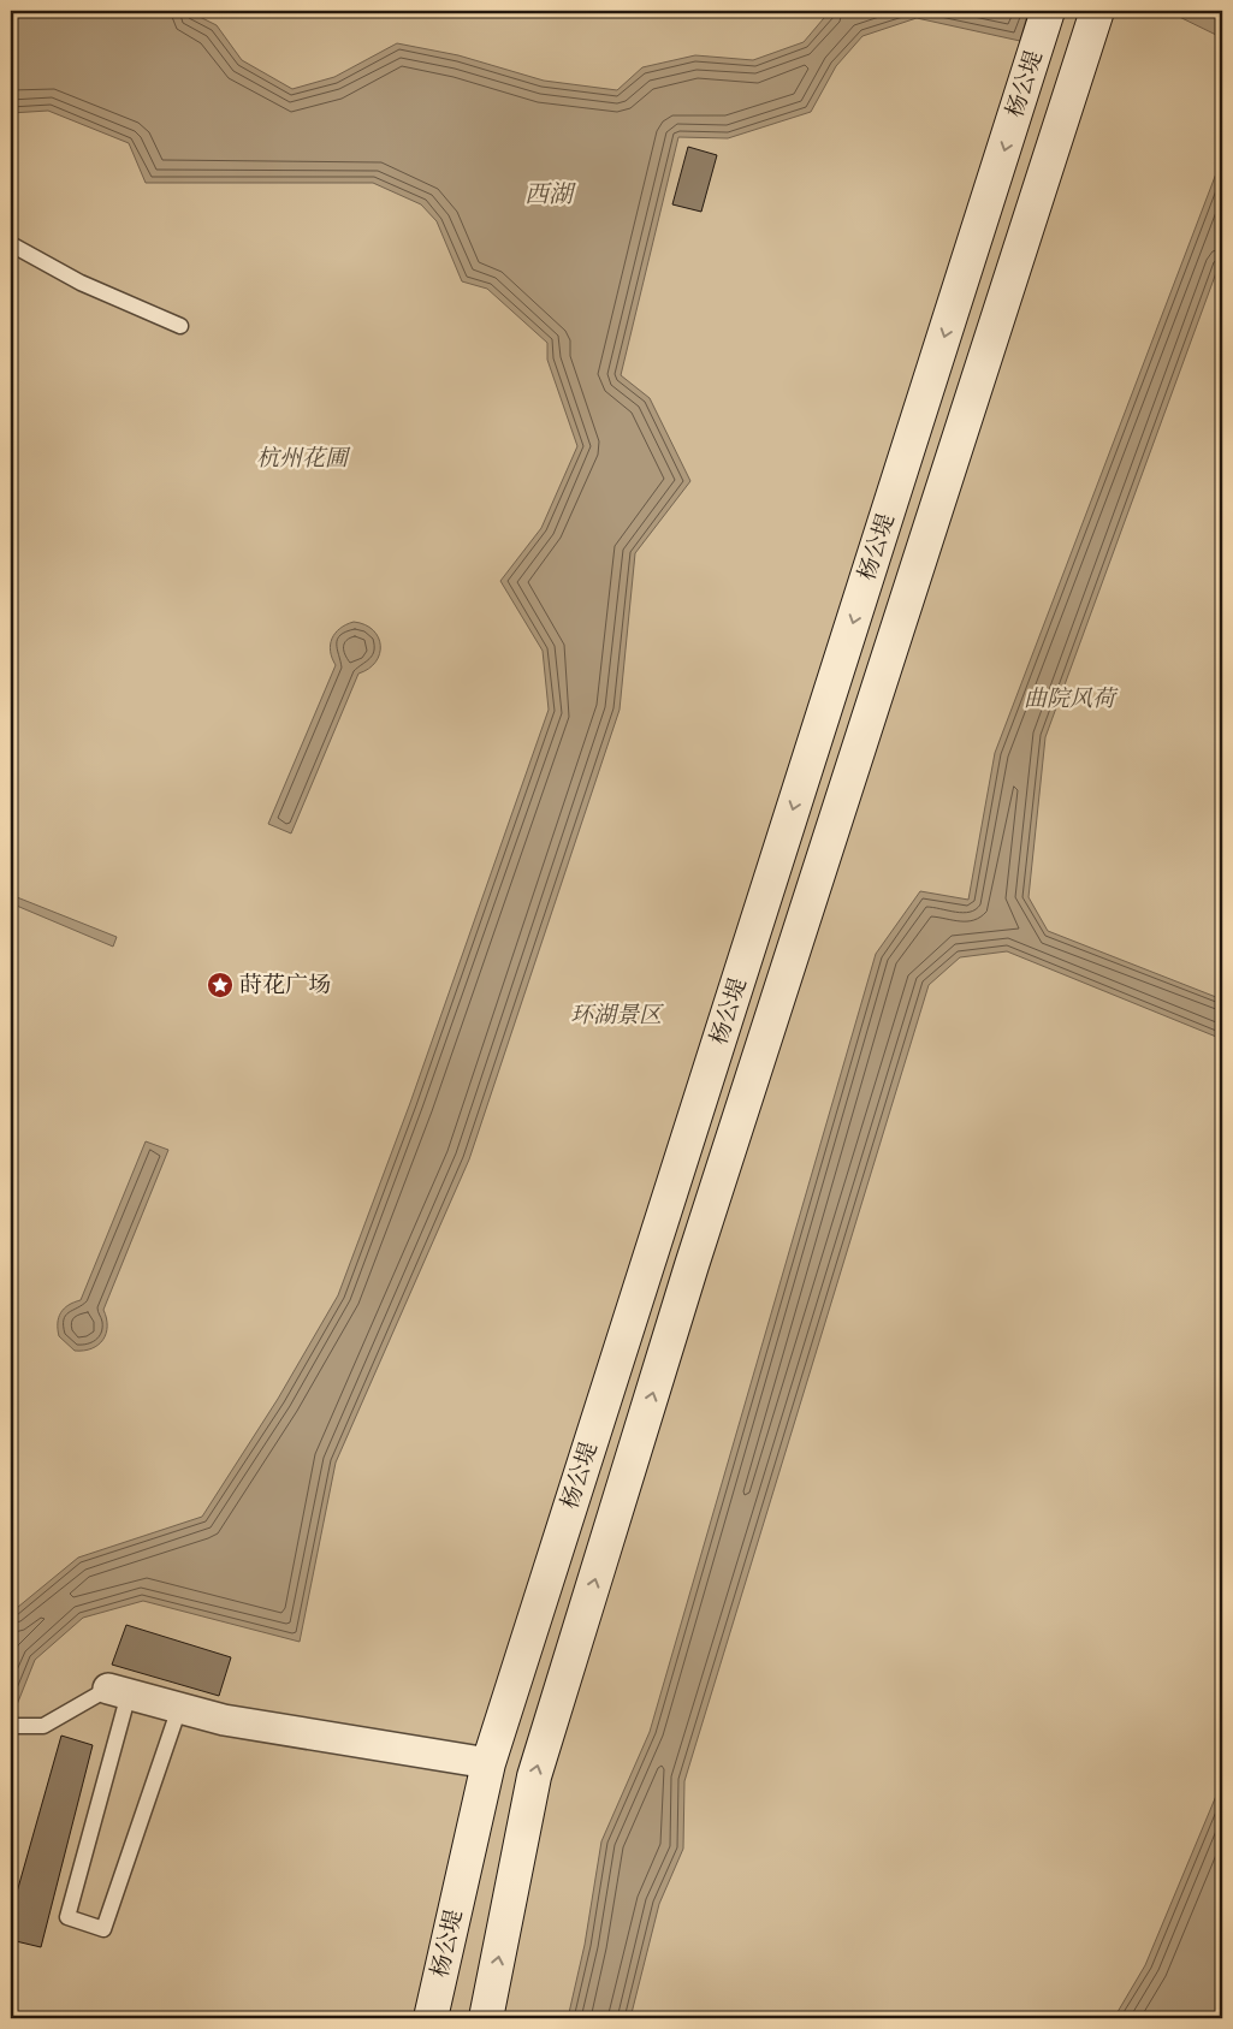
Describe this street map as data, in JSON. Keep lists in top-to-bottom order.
{
  "streets": {
    "main road": ["杨公堤"]
  },
  "water": ["西湖"],
  "parks": ["杭州花圃", "曲院风荷", "环湖景区"],
  "places": {
    "place": ["莳花广场"]
  }
}
